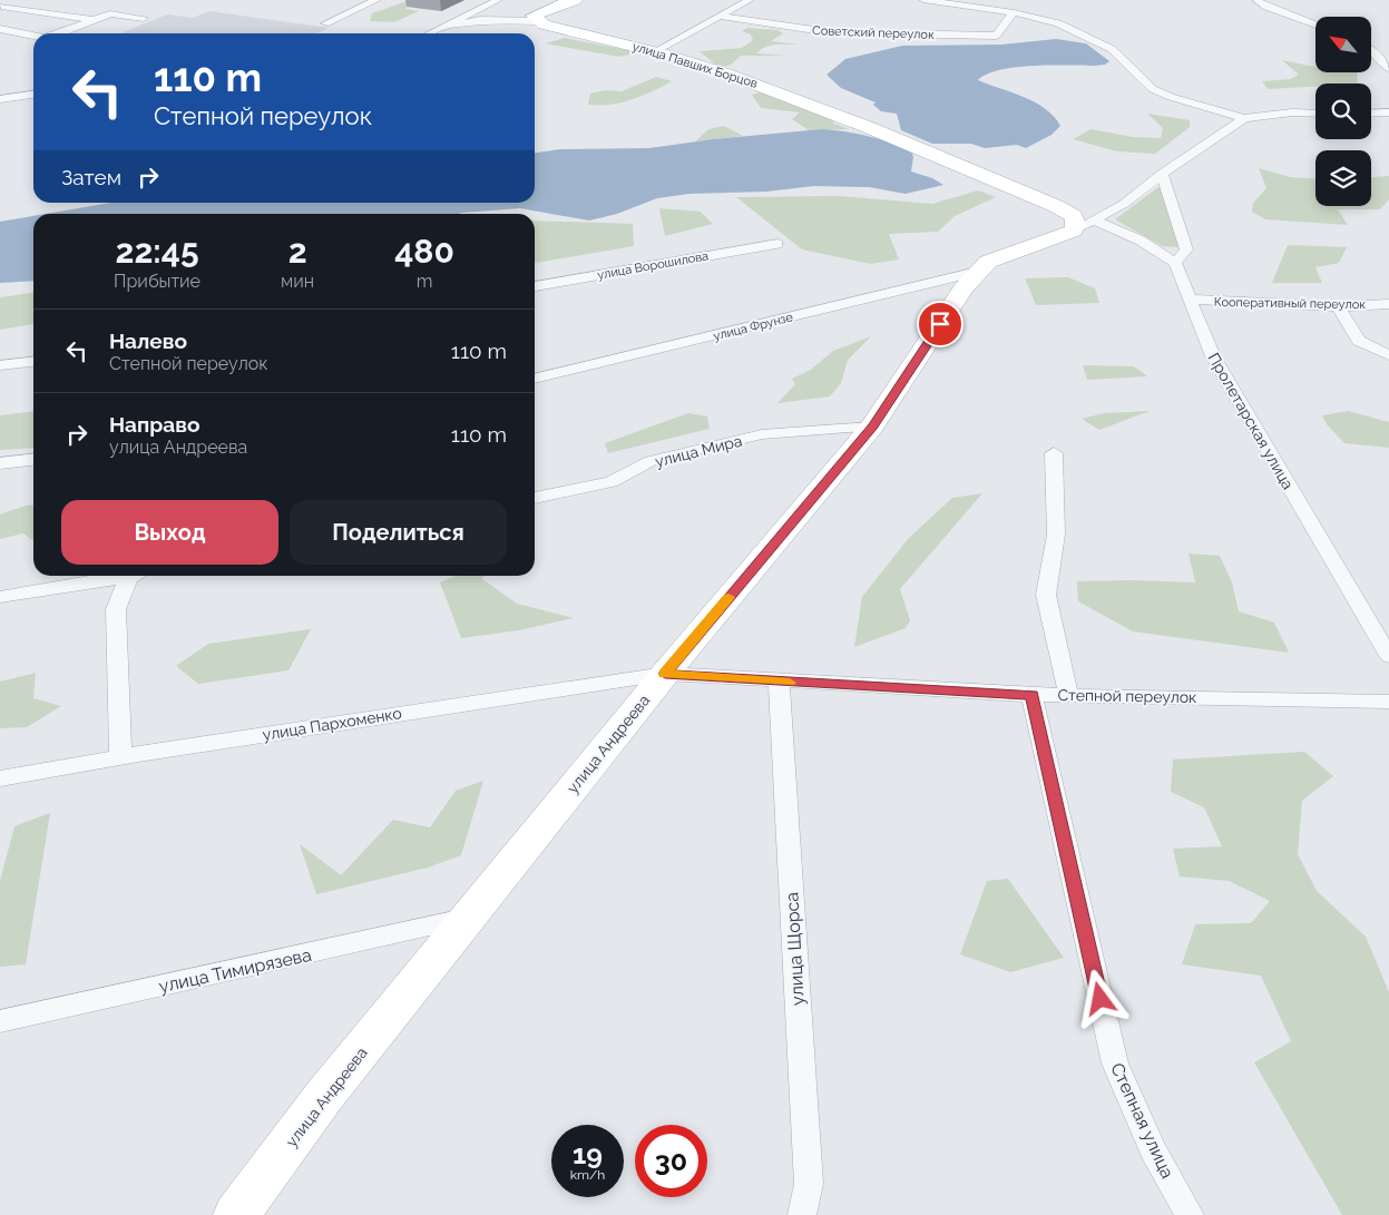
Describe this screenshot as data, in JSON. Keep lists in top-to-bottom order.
{
  "streets": {
    "main road": ["улица Павших Борцов", "улица Андреева"],
    "street": [
      "Советский переулок",
      "улица Ворошилова",
      "Кооперативный переулок",
      "улица Фрунзе",
      "Пролетарская улица",
      "улица Мира",
      "Степной переулок",
      "улица Пархоменко",
      "улица Щорса",
      "улица Тимирязева",
      "Степная улица"
    ]
  },
  "crossings": [
    ["Советский переулок", "улица Павших Борцов"],
    ["Кооперативный переулок", "Пролетарская улица"],
    ["улица Фрунзе", "улица Андреева"],
    ["улица Мира", "улица Андреева"],
    ["Степной переулок", "улица Пархоменко"],
    ["Степной переулок", "улица Андреева"],
    ["Степной переулок", "улица Щорса"],
    ["Степной переулок", "Степная улица"],
    ["улица Пархоменко", "улица Андреева"],
    ["улица Андреева", "улица Тимирязева"]
  ],
  "north": "top left",
  "page": {
    "turn": ["110 m", "Степной переулок"],
    "then": "Затем",
    "eta": [
      "22:45",
      "Прибытие",
      "2",
      "мин",
      "480",
      "m"
    ],
    "list": [
      {
        "name": "Налево",
        "note": "Степной переулок",
        "value": "110 m"
      },
      {
        "name": "Направо",
        "note": "улица Андреева",
        "value": "110 m"
      }
    ],
    "buttons": ["Выход", "Поделиться"],
    "speed": "19 km/h",
    "limit": "30"
  }
}
